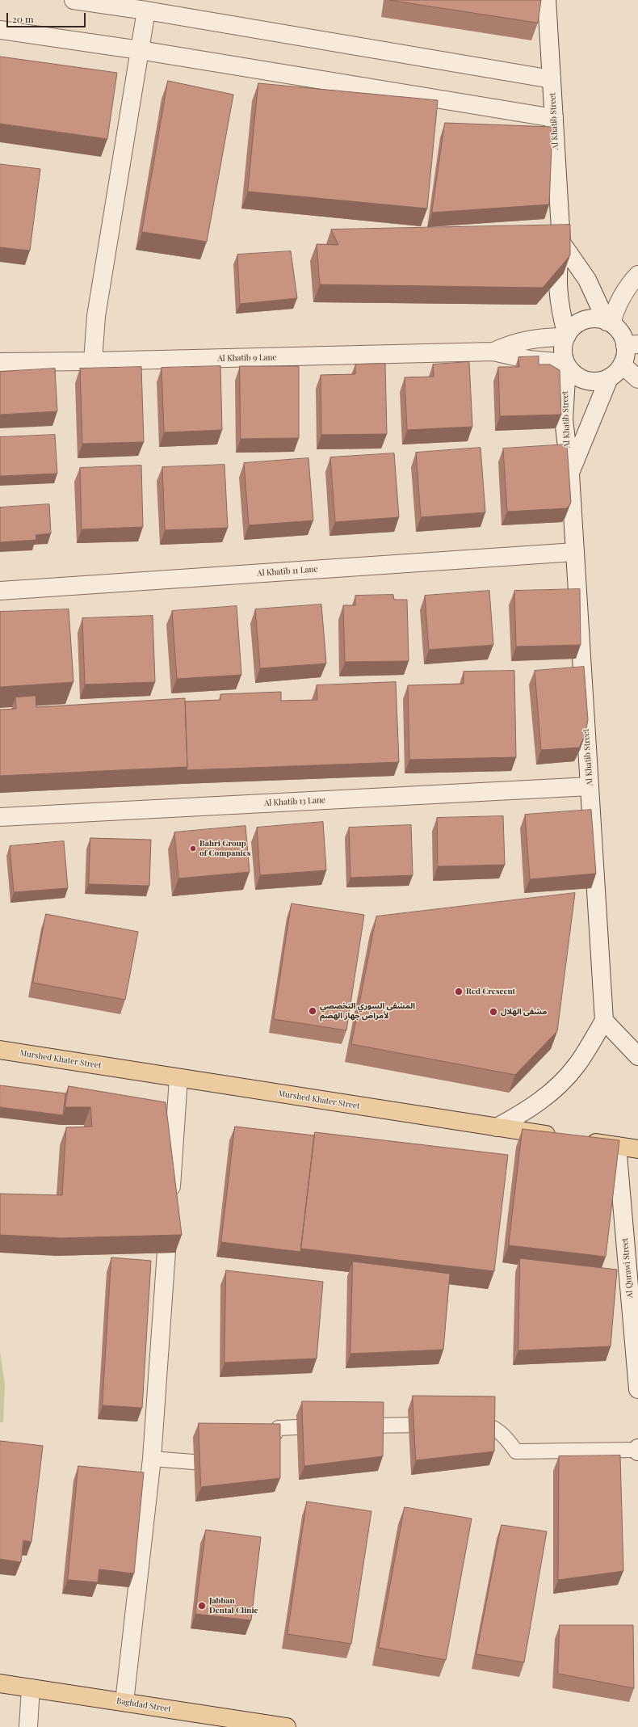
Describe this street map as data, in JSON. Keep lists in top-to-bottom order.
{
  "streets": {
    "main road": ["Murshed Khater Street", "Baghdad Street"],
    "street": [
      "Al Khatib Street",
      "Al Khatib 9 Lane",
      "Al Khatib 11 Lane",
      "Al Khatib 13 Lane",
      "Al Qurawi Street"
    ]
  },
  "crossings": [
    ["Al Khatib Street", "Al Khatib 9 Lane"],
    ["Al Khatib Street", "Al Khatib 11 Lane"],
    ["Al Khatib Street", "Al Khatib 13 Lane"]
  ],
  "places": [
    "Bahri Group of Companies",
    "Red Crescent",
    "المشفى السوري التخصصي لأمراض جهاز الهضم",
    "مشفى الهلال",
    "Jabban Dental Clinic"
  ],
  "scale_bar": "20 m"
}
